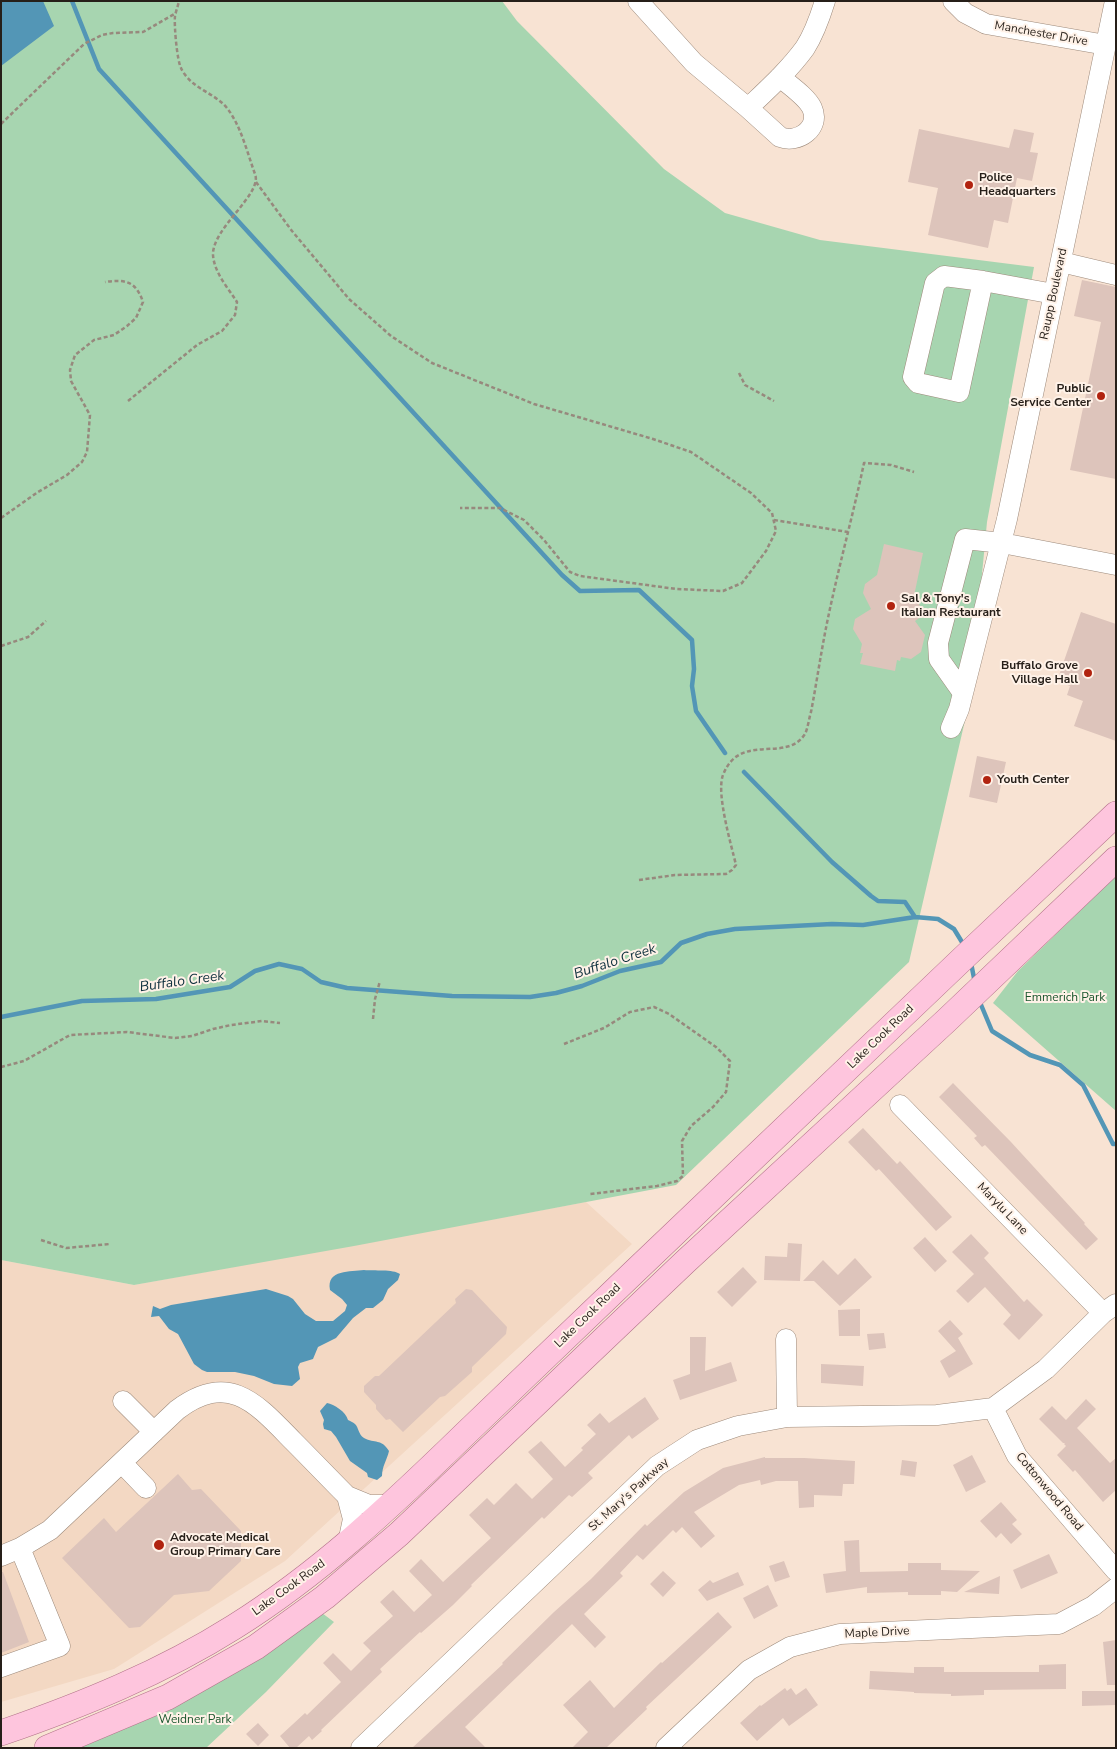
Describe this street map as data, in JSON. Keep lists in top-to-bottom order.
{
  "streets": {
    "main road": ["Lake Cook Road"],
    "street": [
      "Manchester Drive",
      "Raupp Boulevard",
      "Marylu Lane",
      "Cottonwood Road",
      "St. Mary's Parkway",
      "Maple Drive"
    ]
  },
  "crossings": [
    ["Manchester Drive", "Raupp Boulevard"],
    ["Marylu Lane", "St. Mary's Parkway"],
    ["Cottonwood Road", "St. Mary's Parkway"]
  ],
  "water": ["Buffalo Creek"],
  "parks": ["Emmerich Park", "Weidner Park"],
  "places": [
    "Police Headquarters",
    "Public Service Center",
    "Sal & Tony's Italian Restaurant",
    "Buffalo Grove Village Hall",
    "Youth Center",
    "Advocate Medical Group Primary Care"
  ]
}
